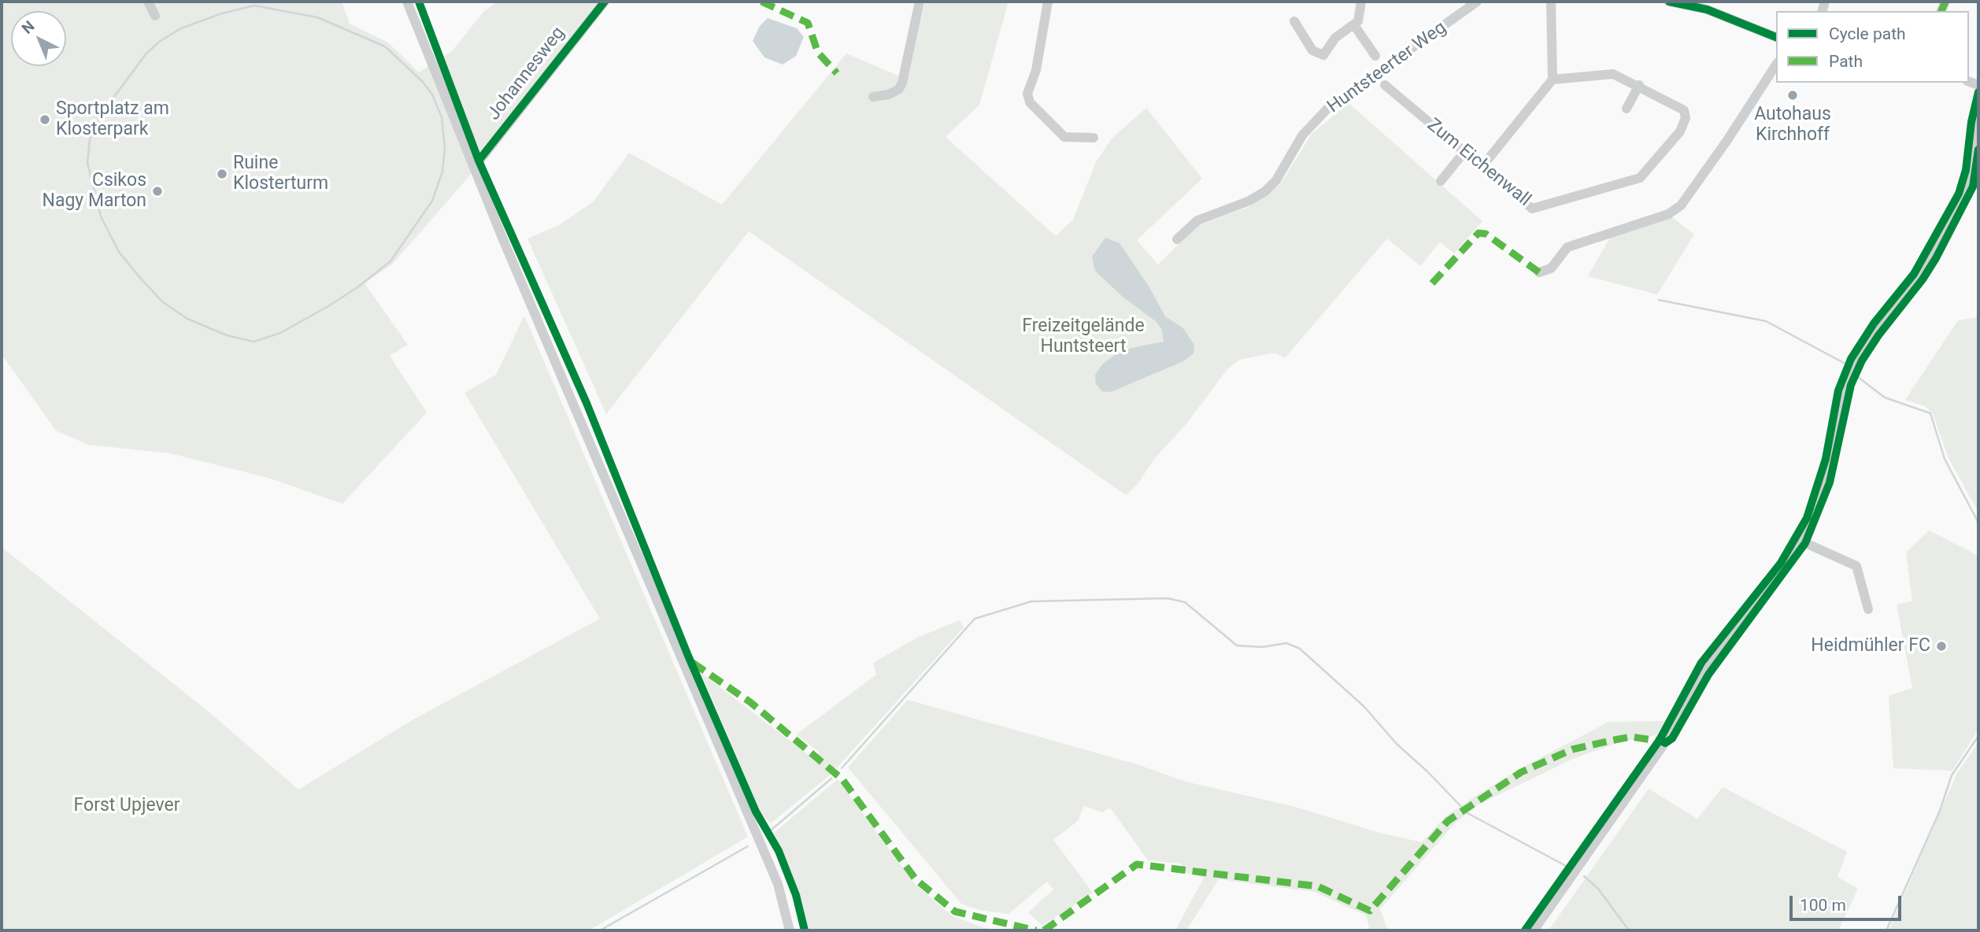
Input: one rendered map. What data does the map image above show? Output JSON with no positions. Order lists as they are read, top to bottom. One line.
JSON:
{"streets":{"street":["Huntsteerter Weg","Johannesweg","Zum Eichenwall"]},"parks":["Freizeitgelände Huntsteert","Forst Upjever"],"places":["Autohaus Kirchhoff","Sportplatz am Klosterpark","Ruine Klosterturm","Csikos Nagy Marton","Heidmühler FC"],"legend":["Cycle path","Path"],"scale_bar":"100 m","north":"top left"}
